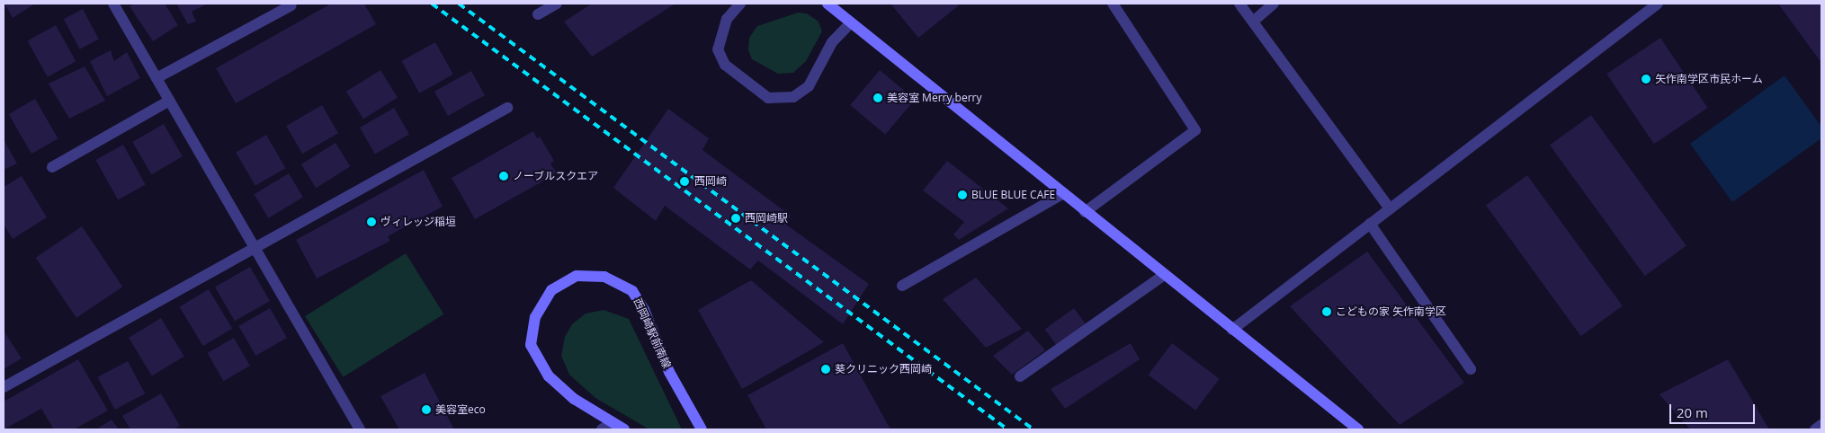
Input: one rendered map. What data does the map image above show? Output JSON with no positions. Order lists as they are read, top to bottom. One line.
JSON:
{"streets":{"street":["西岡崎駅前南線"]},"places":["矢作南学区市民ホーム","美容室 Merry berry","ノーブルスクエア","西岡崎","BLUE BLUE CAFE","西岡崎駅","ヴィレッジ稲垣","こどもの家 矢作南学区","葵クリニック西岡崎","美容室eco"],"scale_bar":"20 m"}
